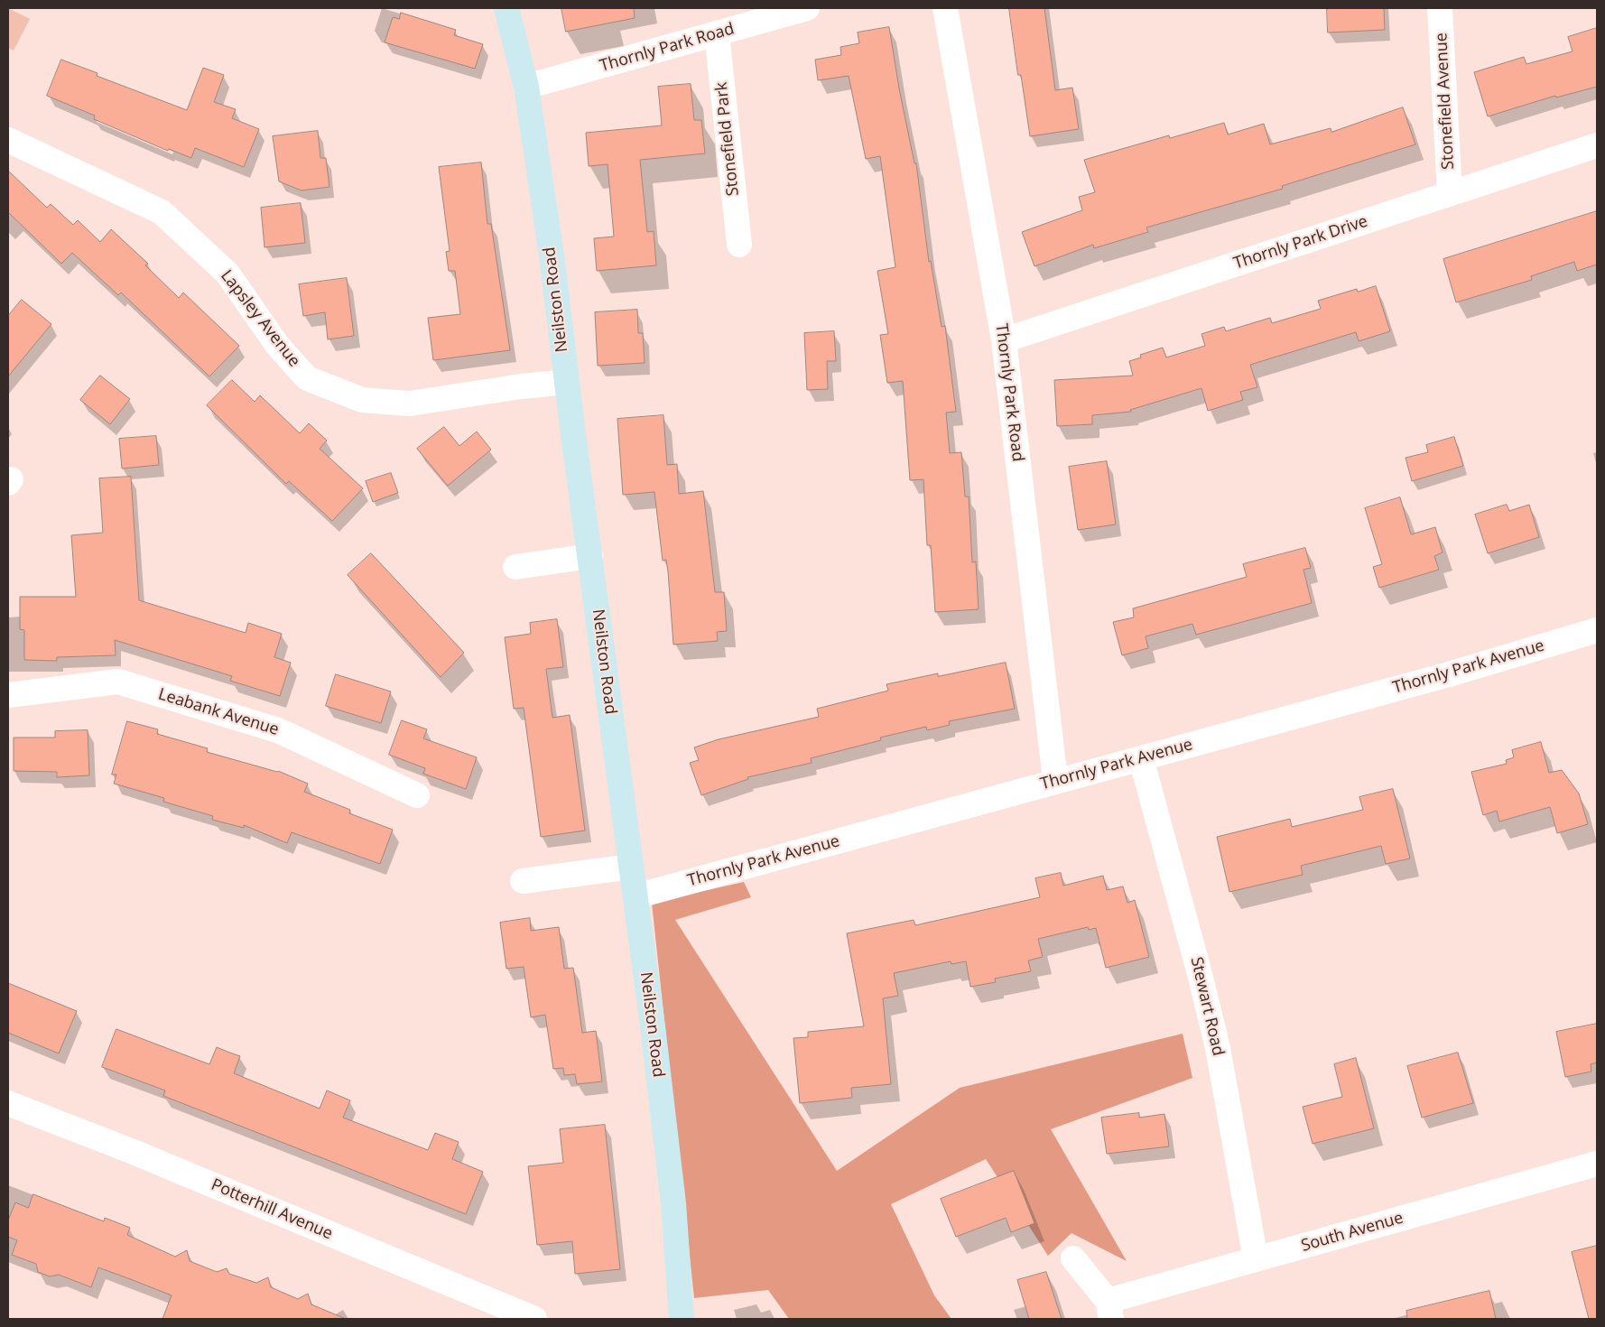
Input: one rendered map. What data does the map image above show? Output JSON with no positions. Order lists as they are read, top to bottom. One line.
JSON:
{"streets":{"main road":["Neilston Road"],"street":["Thornly Park Road","Stonefield Avenue","Stonefield Park","Thornly Park Drive","Lapsley Avenue","Thornly Park Avenue","Leabank Avenue","Stewart Road","Potterhill Avenue","South Avenue"]},"crossings":[["Thornly Park Road","Stonefield Park"],["Thornly Park Road","Thornly Park Drive"],["Thornly Park Road","Neilston Road"],["Thornly Park Road","Thornly Park Avenue"],["Stonefield Avenue","Thornly Park Drive"],["Neilston Road","Lapsley Avenue"],["Neilston Road","Thornly Park Avenue"],["Thornly Park Avenue","Stewart Road"],["Stewart Road","South Avenue"]]}
